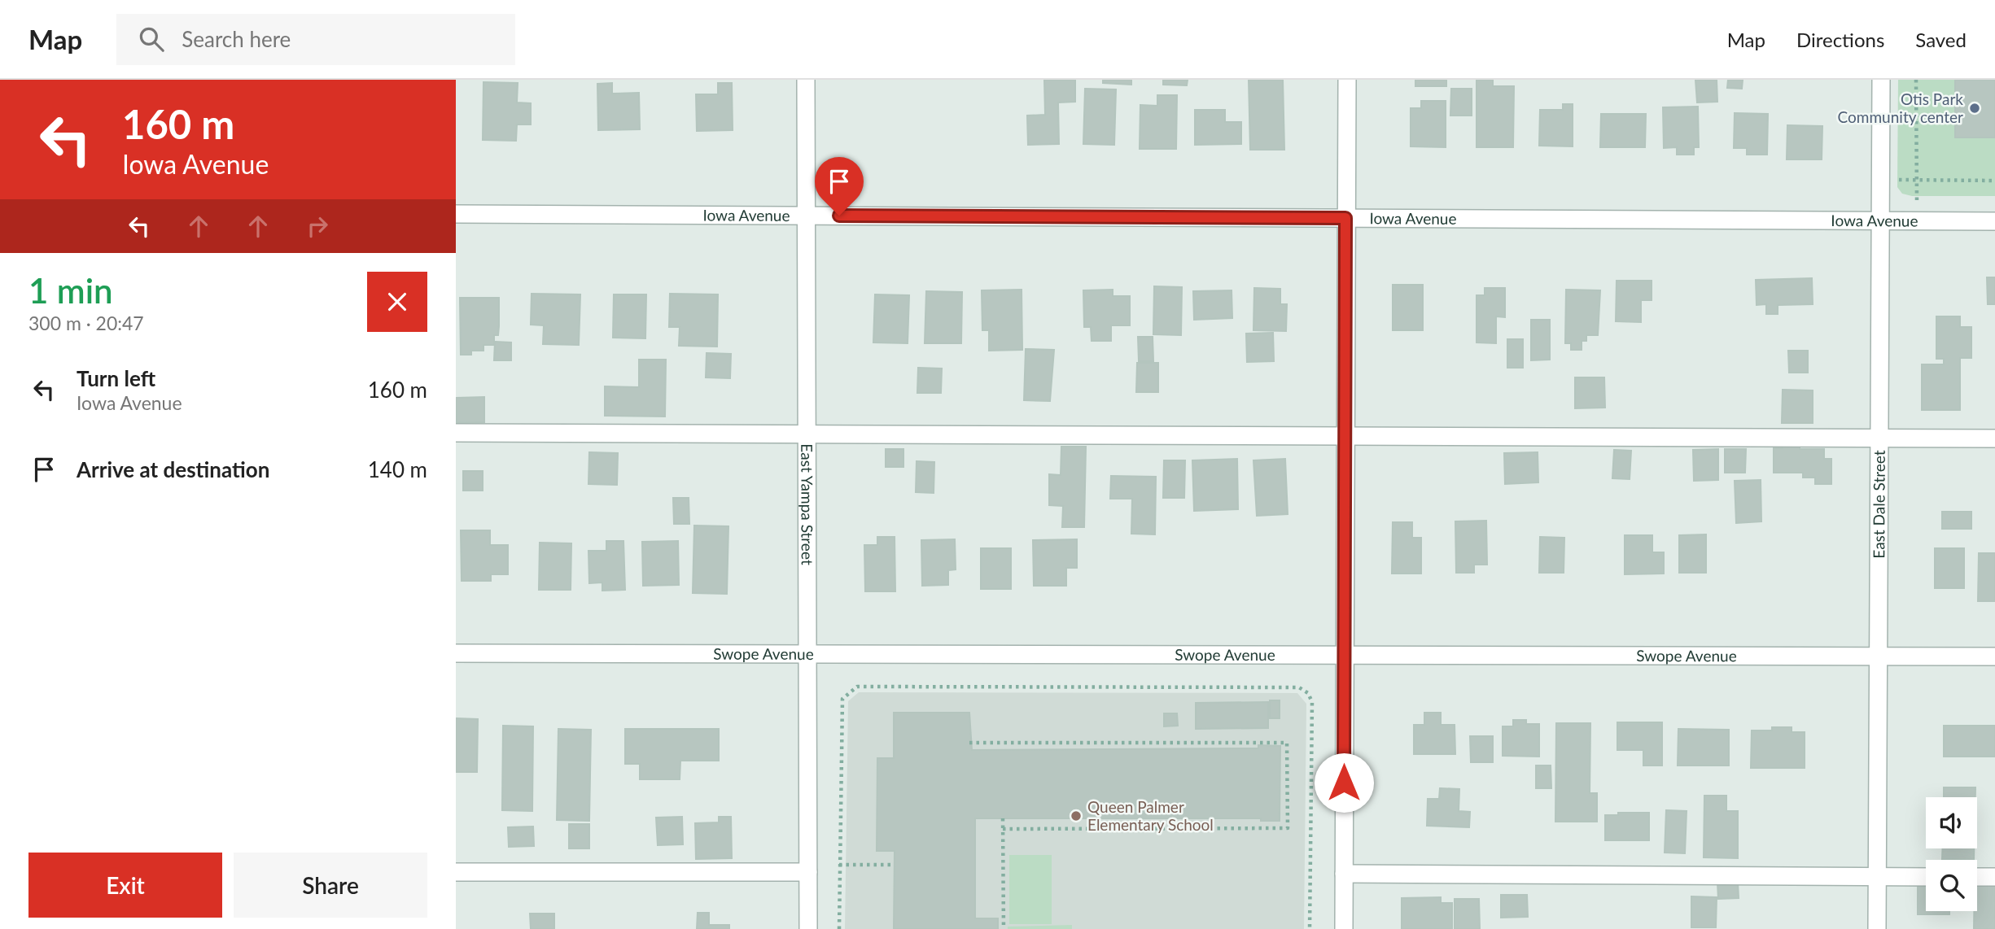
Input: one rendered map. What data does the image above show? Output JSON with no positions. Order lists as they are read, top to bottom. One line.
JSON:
{"streets":{"street":["Iowa Avenue","East Yampa Street","East Dale Street","Swope Avenue"]},"crossings":[["Iowa Avenue","East Yampa Street"],["Iowa Avenue","East Dale Street"],["East Yampa Street","Swope Avenue"],["East Dale Street","Swope Avenue"]],"places":["Otis Park Community center","Queen Palmer Elementary School"],"page":{"header":"Map","search":"Search here","nav":["Map","Directions","Saved"],"turn":["160 m","Iowa Avenue"],"heading":["1 min","300 m · 20:47"],"list":[{"name":"Turn left","note":"Iowa Avenue","value":"160 m"},{"name":"Arrive at destination","value":"140 m"}],"buttons":["Exit","Share"]}}
